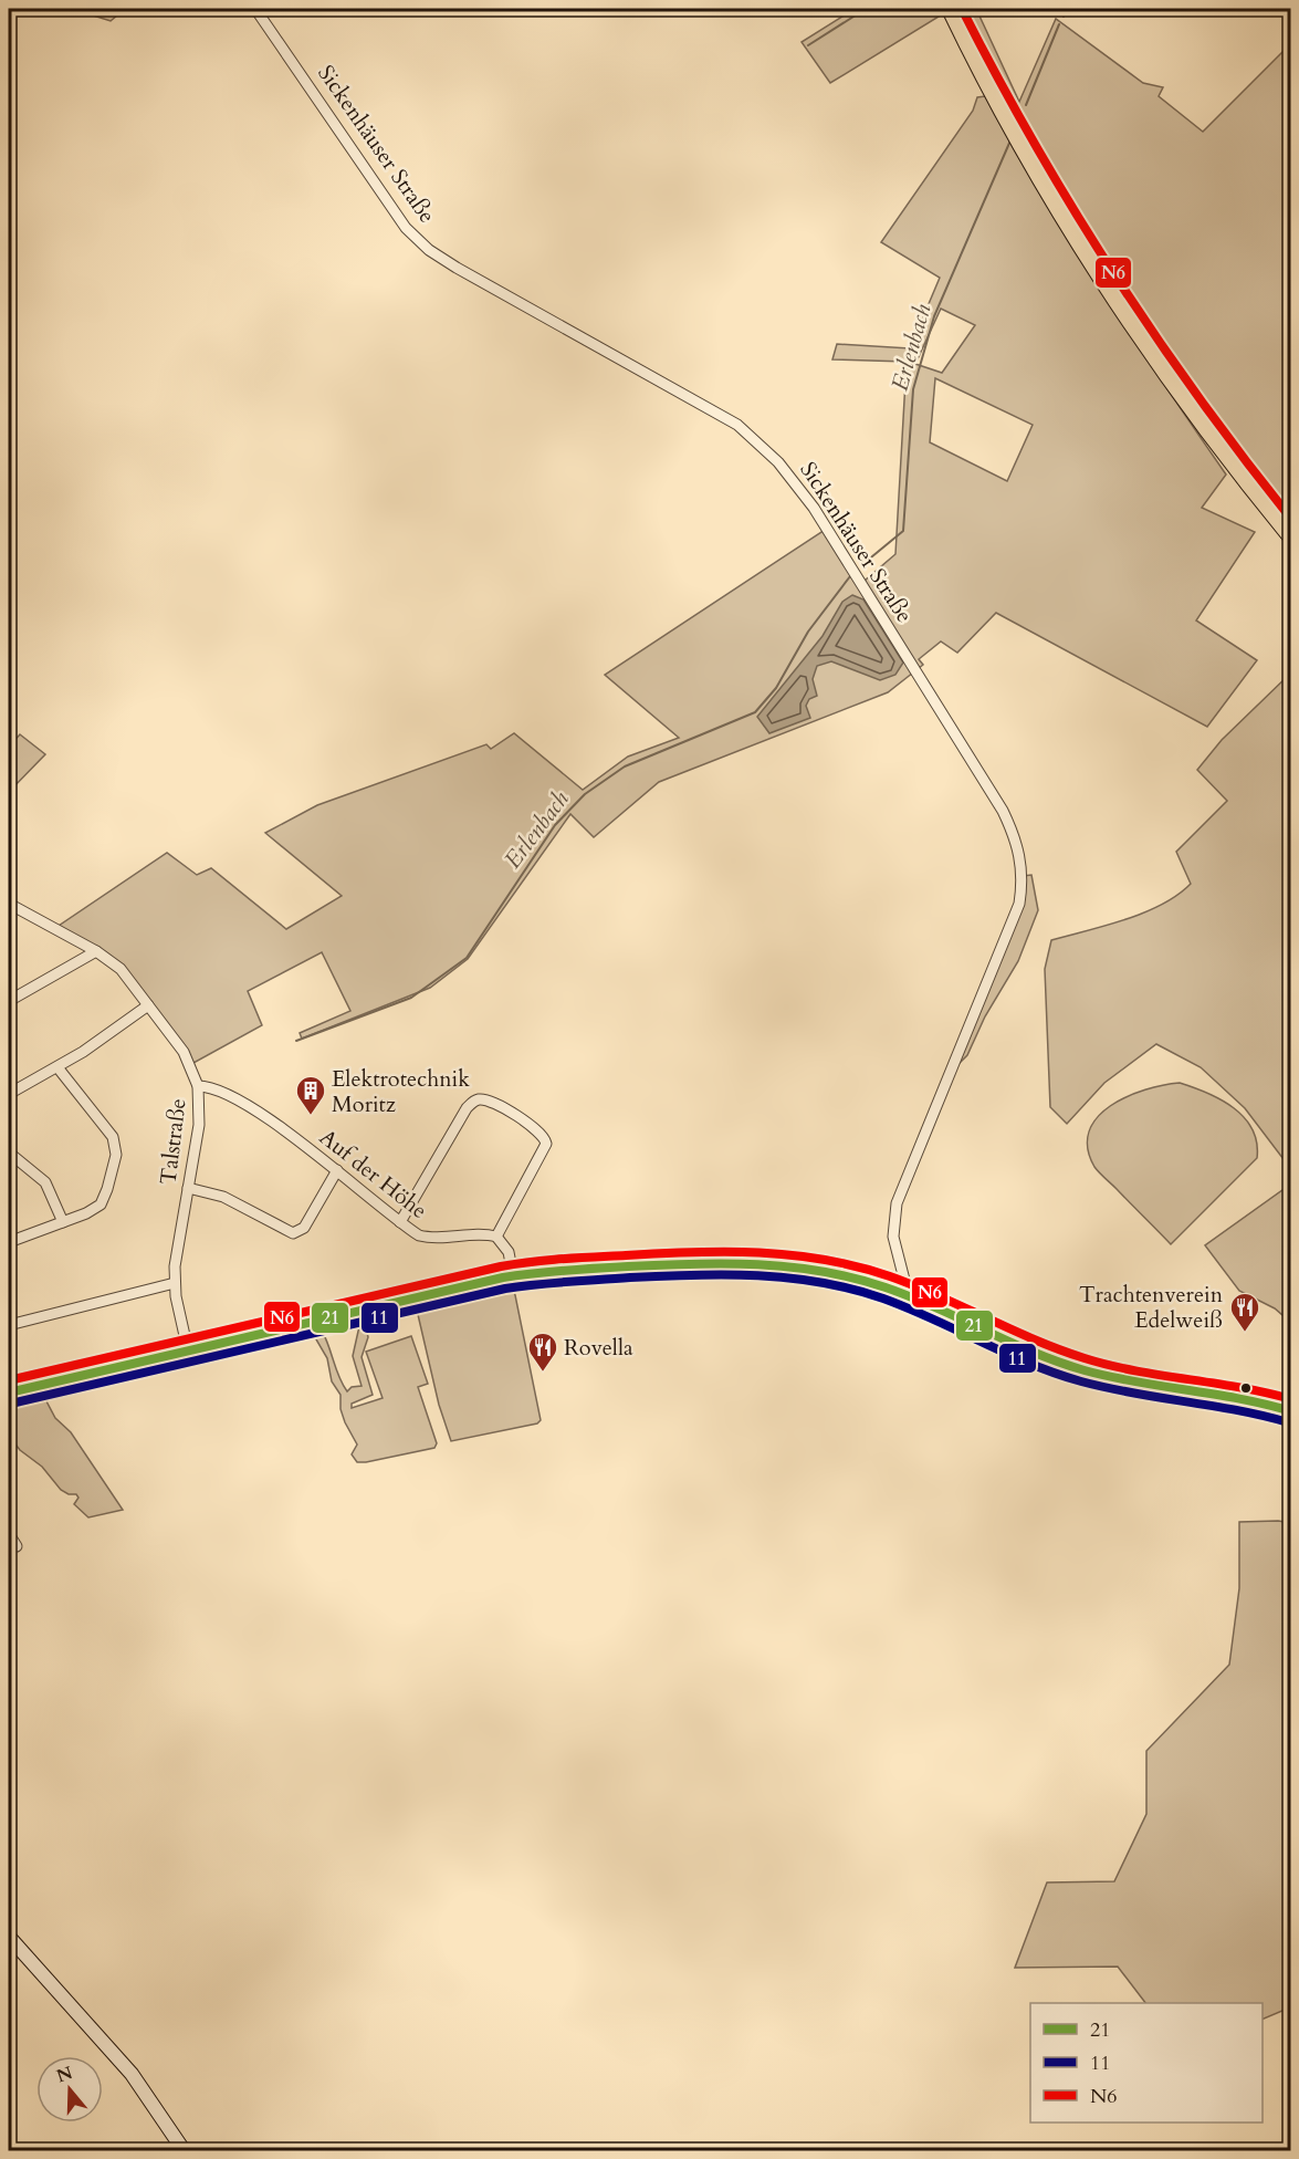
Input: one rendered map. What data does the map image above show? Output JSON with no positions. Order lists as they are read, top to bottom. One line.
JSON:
{"streets":{"street":["Sickenhäuser Straße","Talstraße","Auf der Höhe"]},"crossings":[["Talstraße","Auf der Höhe"]],"water":["Erlenbach"],"places":{"building":["Elektrotechnik Moritz"],"restaurant":["Trachtenverein Edelweiß","Rovella"]},"lines":["transit line N6","transit line 21","transit line 11"],"legend":["21","11","N6"],"north":"top"}
